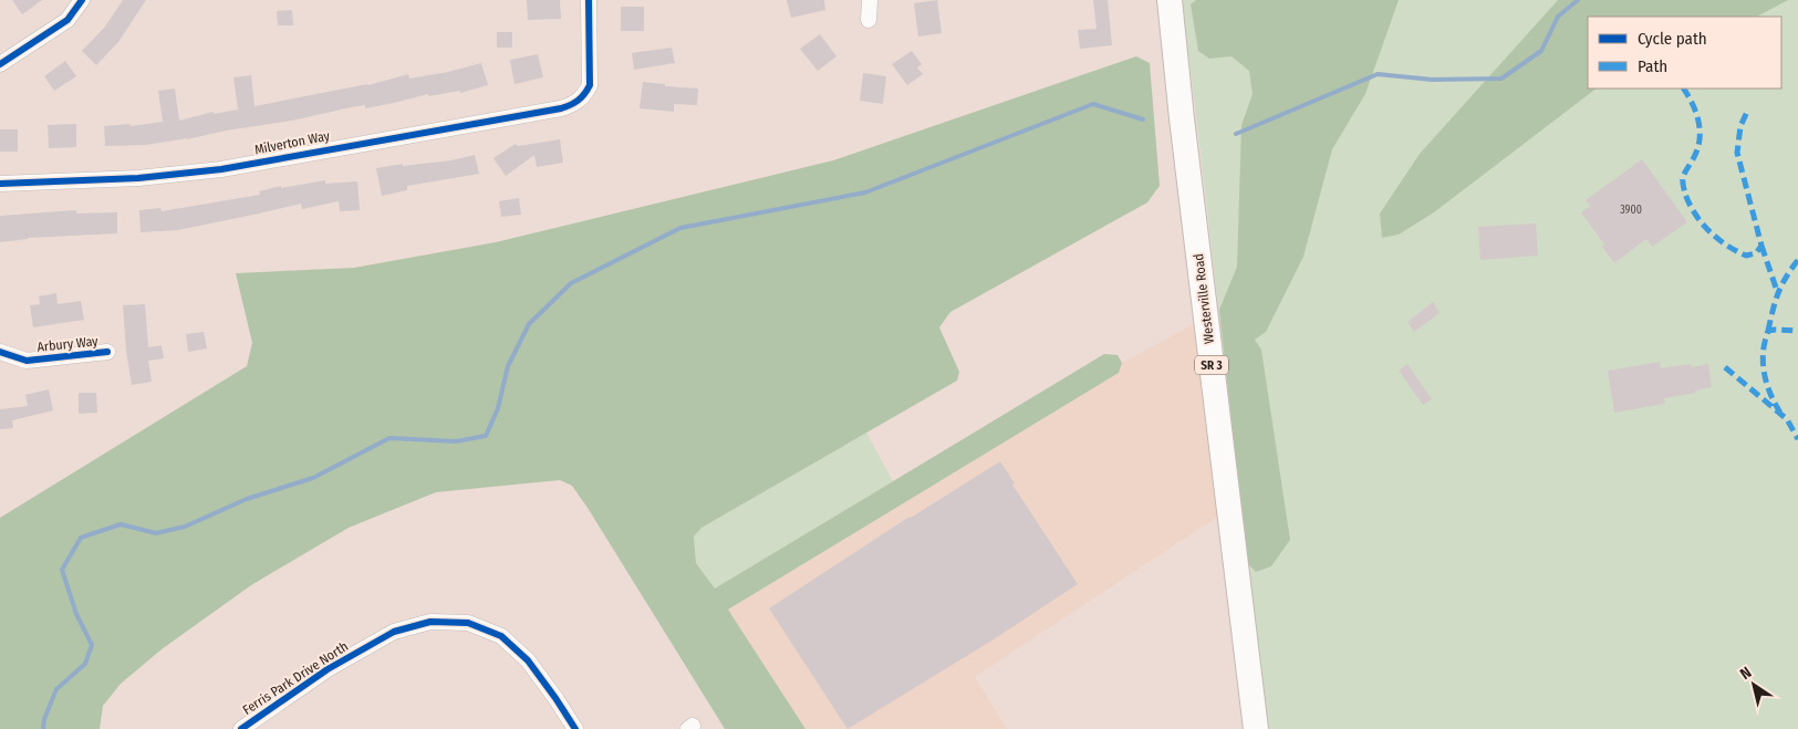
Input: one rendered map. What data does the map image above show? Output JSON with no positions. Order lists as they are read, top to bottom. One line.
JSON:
{"streets":{"main road":["Westerville Road","SR 3"],"street":["Milverton Way","Arbury Way","Ferris Park Drive North"]},"house_numbers":["3900"],"legend":["Cycle path","Path"],"north":"top left"}
